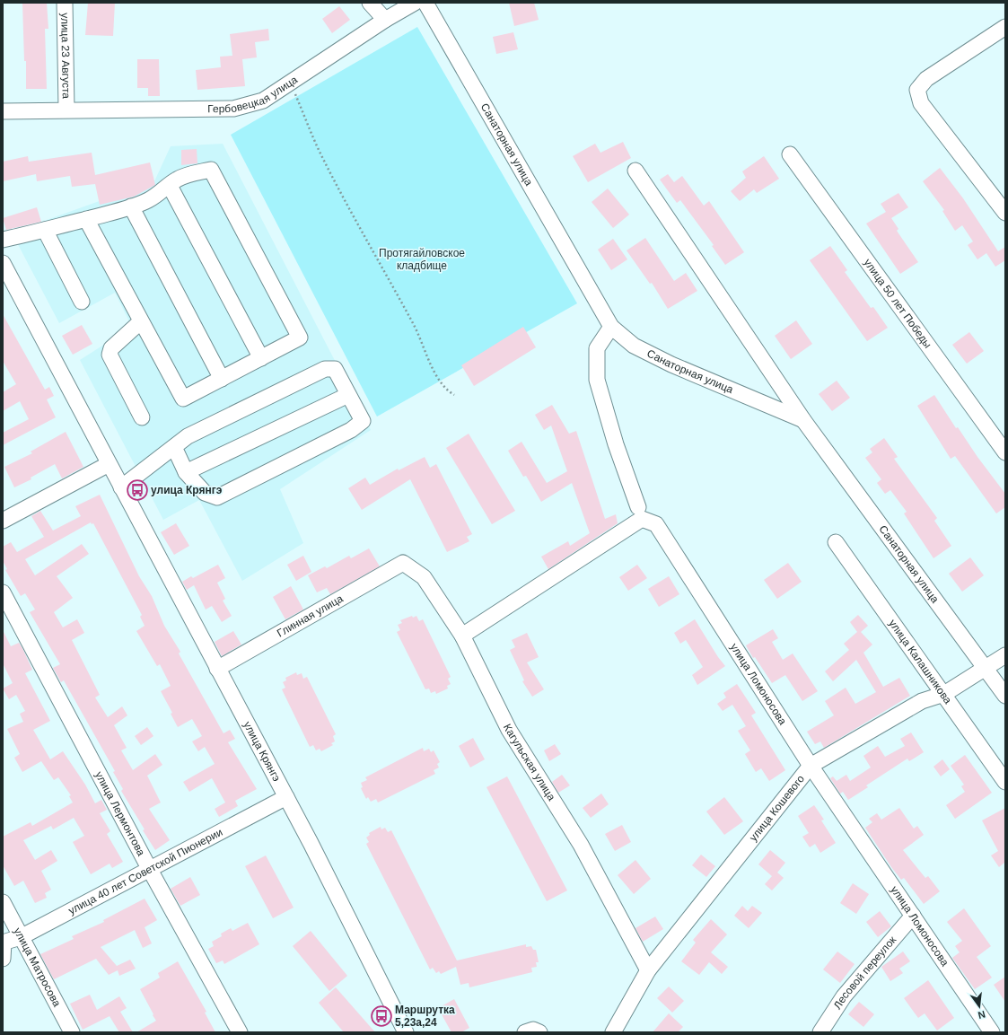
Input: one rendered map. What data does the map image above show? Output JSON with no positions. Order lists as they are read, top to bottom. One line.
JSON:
{"streets":{"street":["улица 23 Августа","Гербовецкая улица","Санаторная улица","улица 50 лет Победы","Глинная улица","улица Калашникова","улица Ломоносова","улица Крянгэ","Кагульская улица","улица Кошевого","улица Лермонтова","улица 40 лет Советской Пионерии","улица Матросова","Лесовой переулок"]},"crossings":[["улица 23 Августа","Гербовецкая улица"],["Санаторная улица","улица Кошевого"],["Глинная улица","улица Крянгэ"],["Глинная улица","Кагульская улица"],["улица Калашникова","улица Кошевого"],["улица Ломоносова","Кагульская улица"],["улица Ломоносова","улица Кошевого"],["улица Ломоносова","Лесовой переулок"],["улица Крянгэ","улица 40 лет Советской Пионерии"],["Кагульская улица","улица Кошевого"],["улица Лермонтова","улица 40 лет Советской Пионерии"],["улица 40 лет Советской Пионерии","улица Матросова"]],"parks":["Протягайловское кладбище"],"places":{"bus stop":["улица Крянгэ","Маршрутка 5,23а,24"]},"north":"bottom"}
